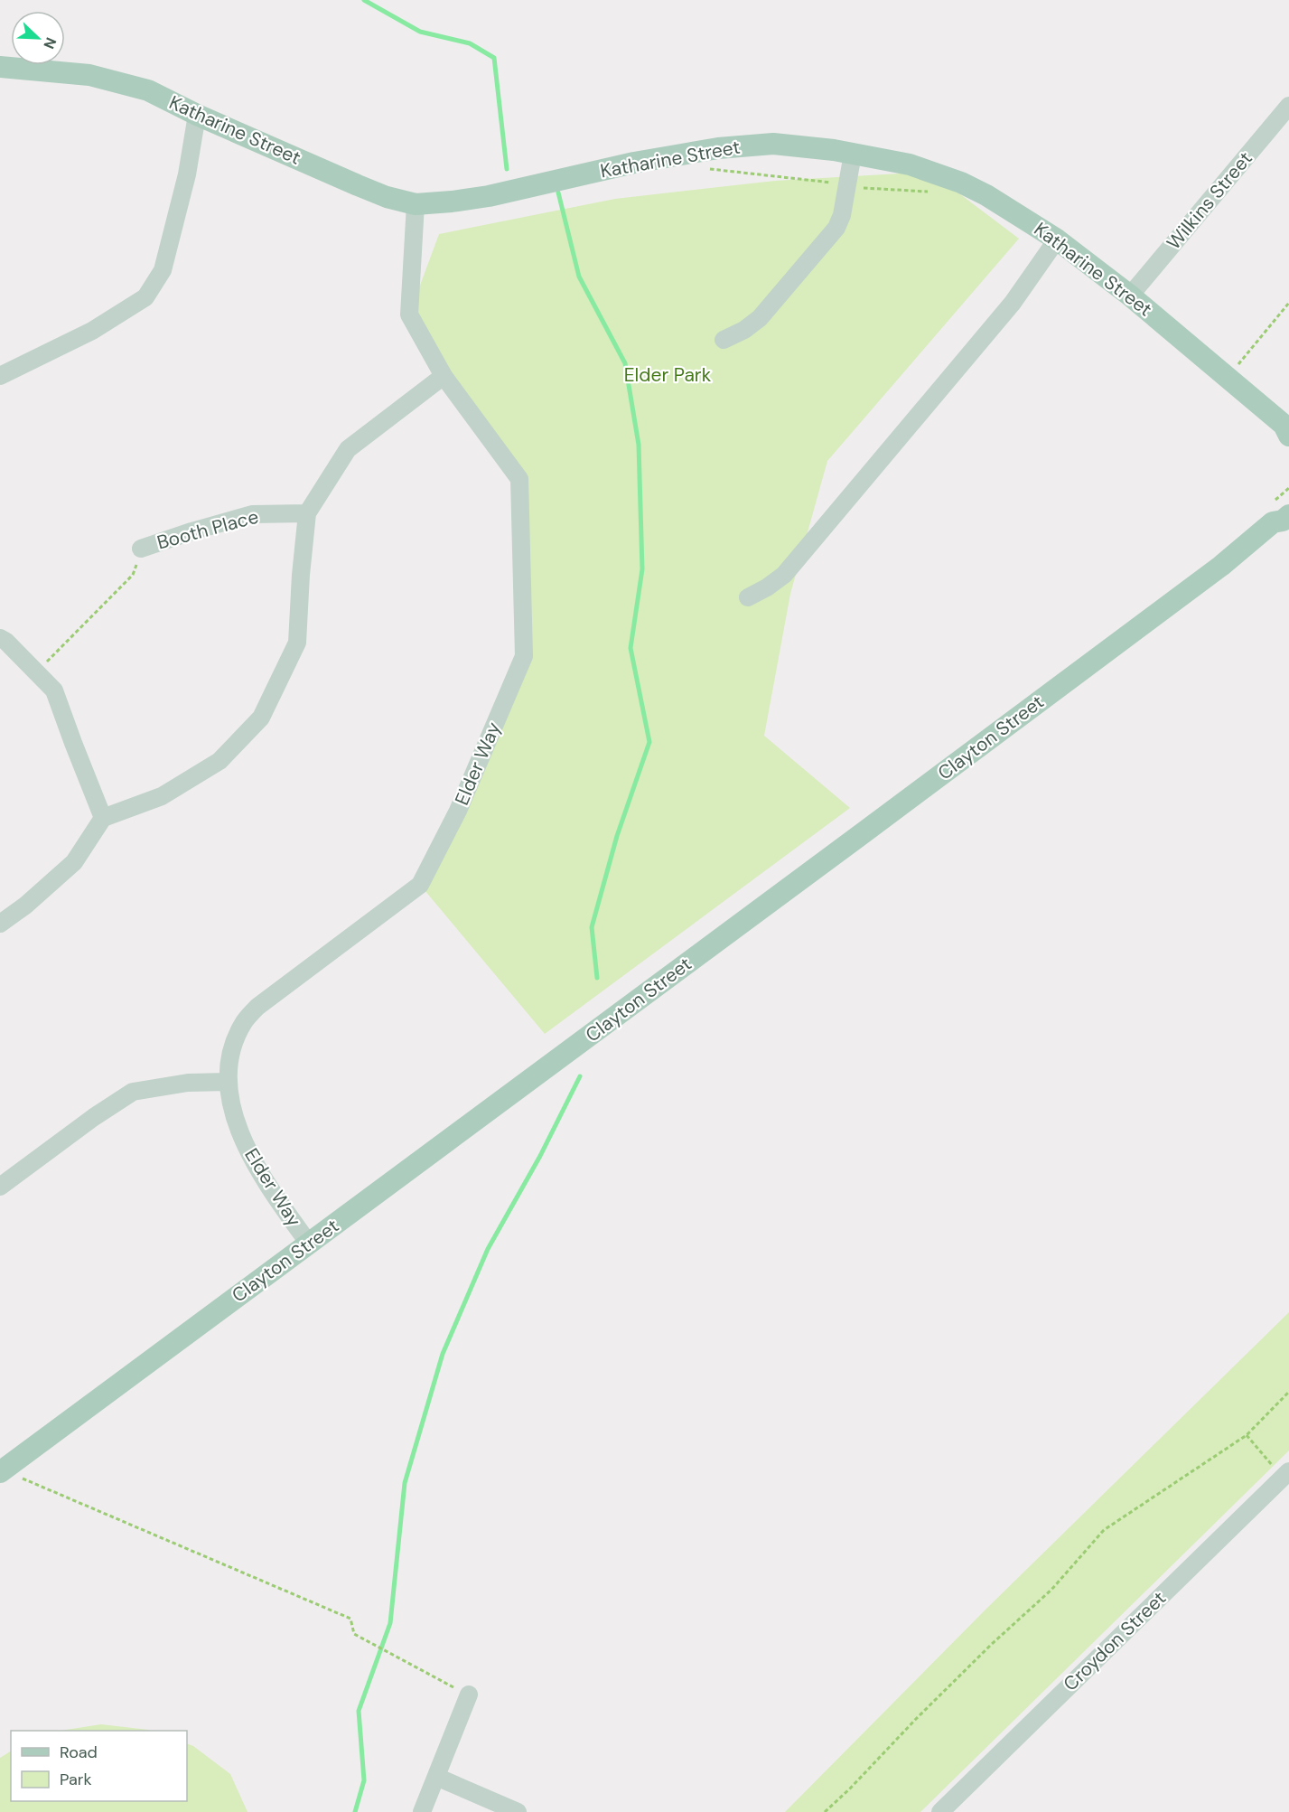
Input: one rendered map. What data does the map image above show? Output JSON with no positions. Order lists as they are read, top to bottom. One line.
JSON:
{"streets":{"main road":["Katharine Street","Clayton Street"],"street":["Wilkins Street","Booth Place","Elder Way","Croydon Street"]},"crossings":[["Katharine Street","Wilkins Street"],["Katharine Street","Elder Way"],["Clayton Street","Elder Way"]],"parks":["Elder Park"],"legend":["Road","Park"],"north":"bottom right"}
